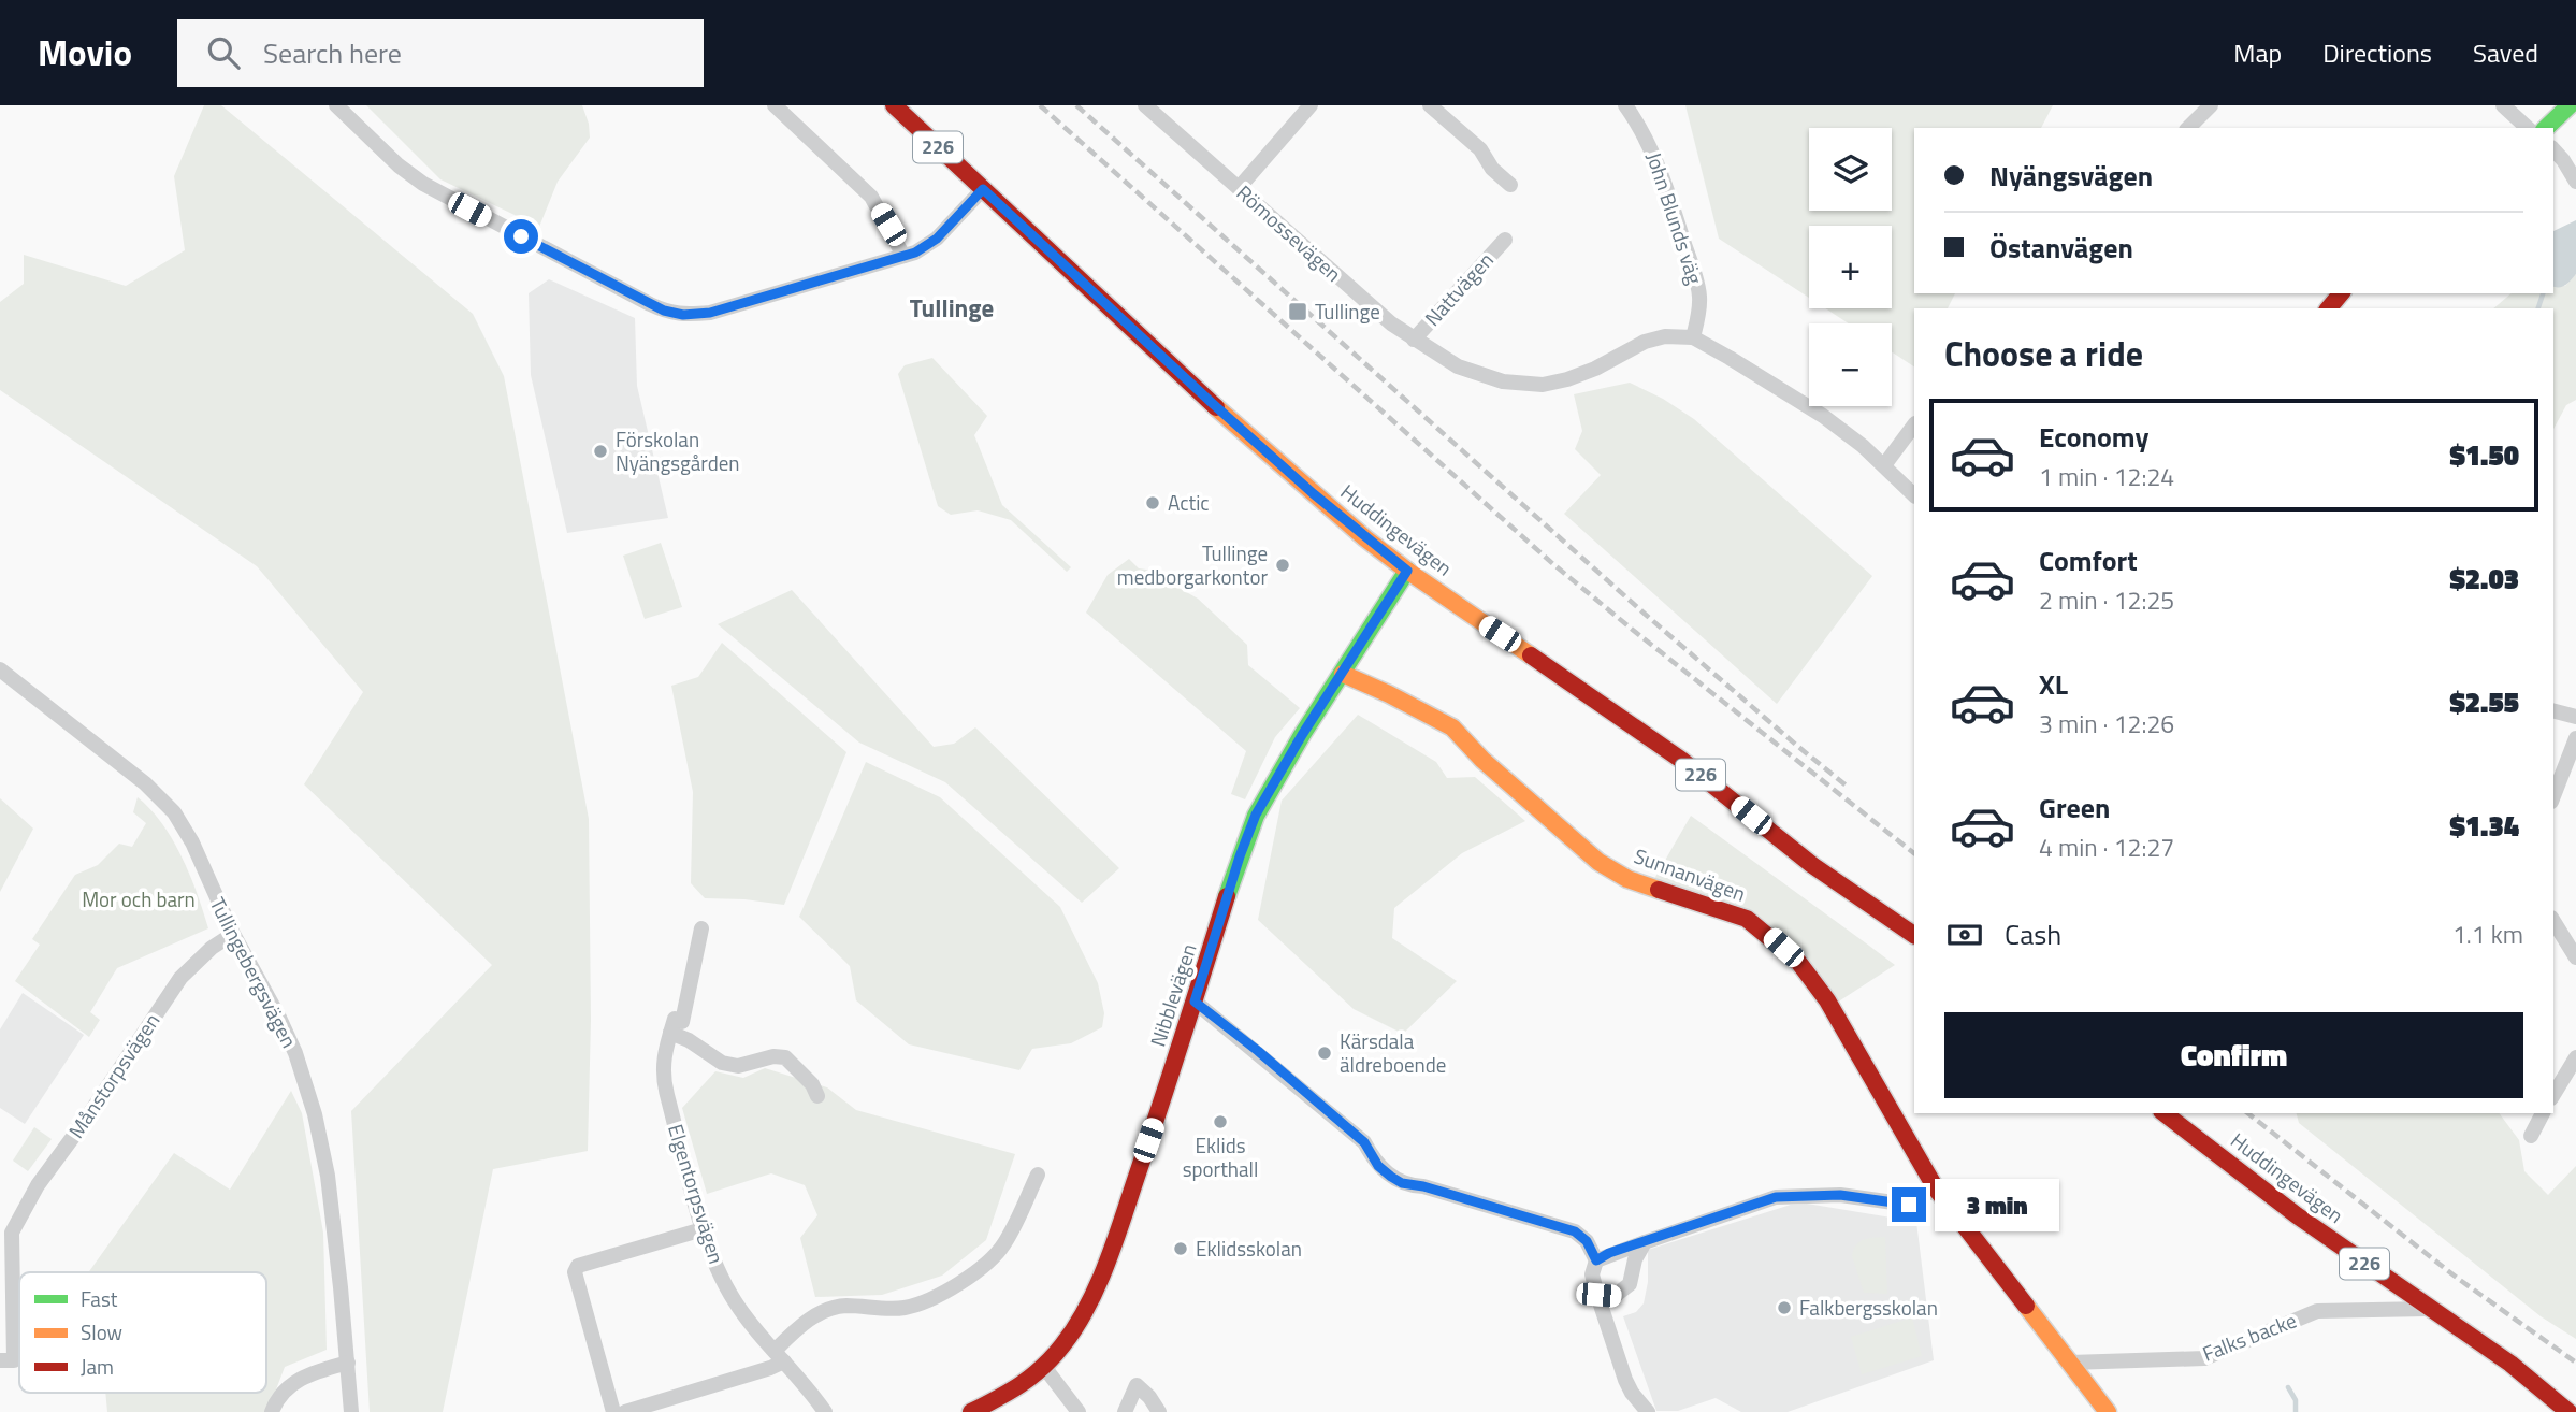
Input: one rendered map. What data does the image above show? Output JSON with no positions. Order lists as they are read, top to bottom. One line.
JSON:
{"streets":{"street":["226","John Blunds väg","Römossevägen","Nattvägen","Huddingevägen","Sunnanvägen","Tullingebergsvägen","Nibblevägen","Månstorpsvägen","Elgentorpsvägen","Falks backe"]},"crossings":[["John Blunds väg","Römossevägen"],["Römossevägen","Nattvägen"],["Huddingevägen","Nibblevägen"],["Huddingevägen","Falks backe"],["Sunnanvägen","Nibblevägen"],["Sunnanvägen","Falks backe"],["Tullingebergsvägen","Månstorpsvägen"]],"districts":["Tullinge"],"parks":["Mor och barn"],"places":{"transit":["Tullinge"],"other":["Förskolan Nyängsgården","Actic","Tullinge medborgarkontor","Kärsdala äldreboende","Eklids sporthall","Eklidsskolan","Falkbergsskolan"]},"legend":["Fast","Slow","Jam"],"page":{"header":"Movio","search":"Search here","nav":["Map","Directions","Saved"],"map_buttons":["+","−"],"banner":["Nyängsvägen","Östanvägen"],"heading":"Choose a ride","list":[{"name":"Economy","note":"1 min · 12:24","value":"$1.50"},{"name":"Comfort","note":"2 min · 12:25","value":"$2.03"},{"name":"XL","note":"3 min · 12:26","value":"$2.55"},{"name":"Green","note":"4 min · 12:27","value":"$1.34"}],"pay":["Cash","1.1 km"],"buttons":"Confirm","bubble":"3 min"}}
